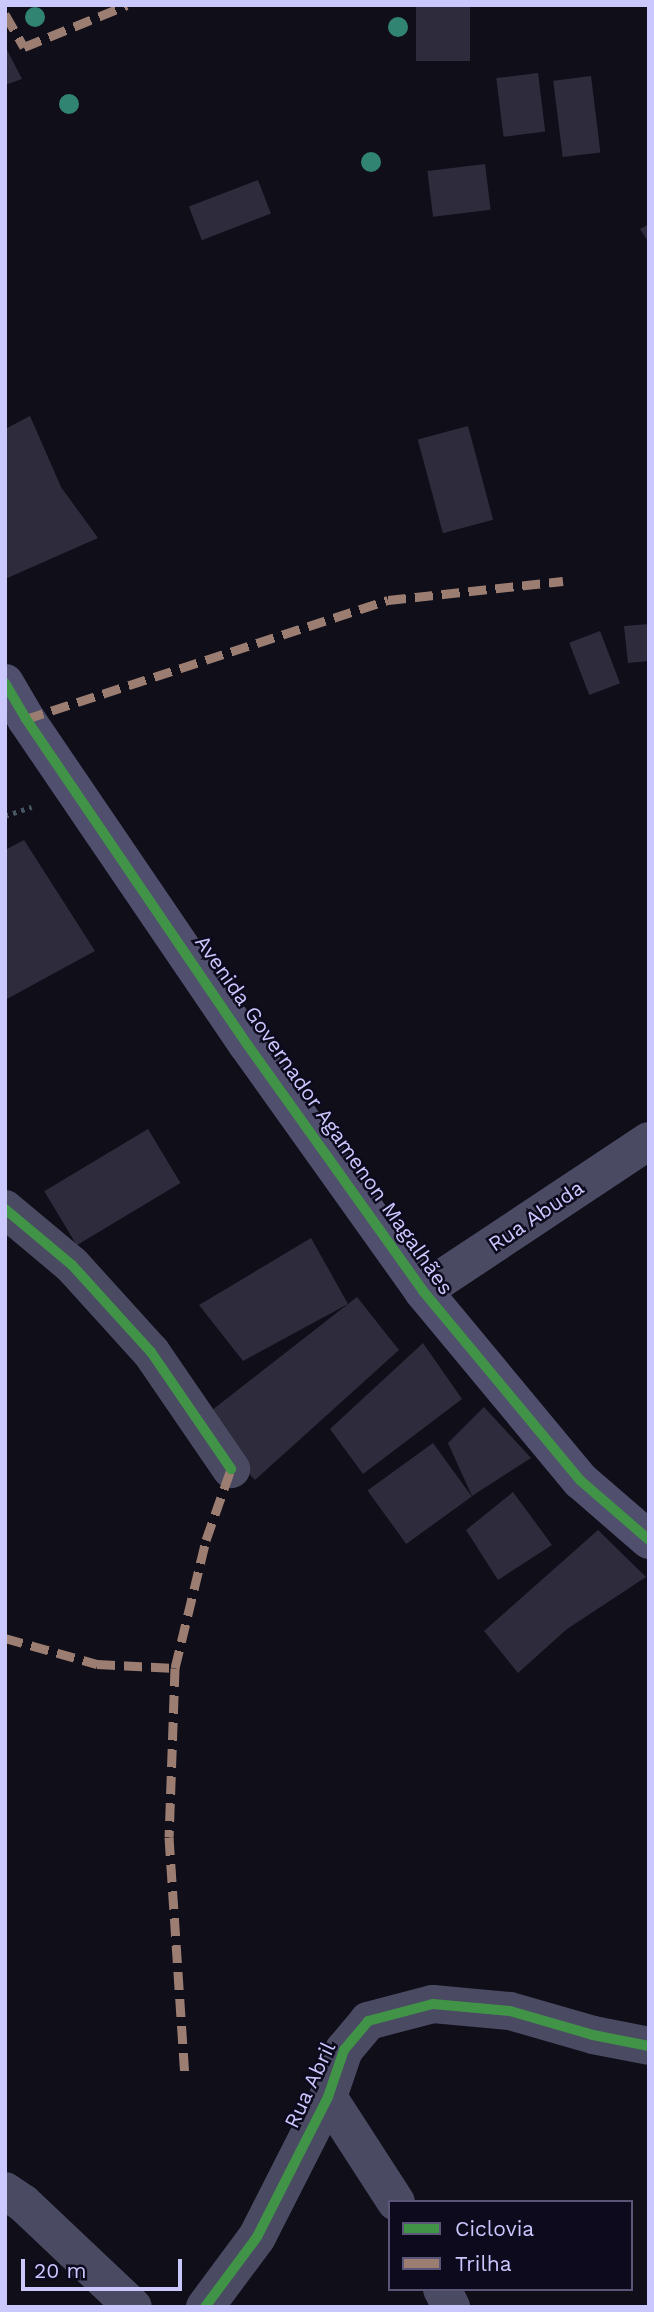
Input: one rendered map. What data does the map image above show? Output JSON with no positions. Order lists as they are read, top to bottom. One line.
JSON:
{"streets":{"main road":["Avenida Governador Agamenon Magalhães"],"street":["Rua Abuda","Rua Abril"]},"crossings":[["Avenida Governador Agamenon Magalhães","Rua Abuda"]],"legend":["Ciclovia","Trilha"],"scale_bar":"20 m"}
